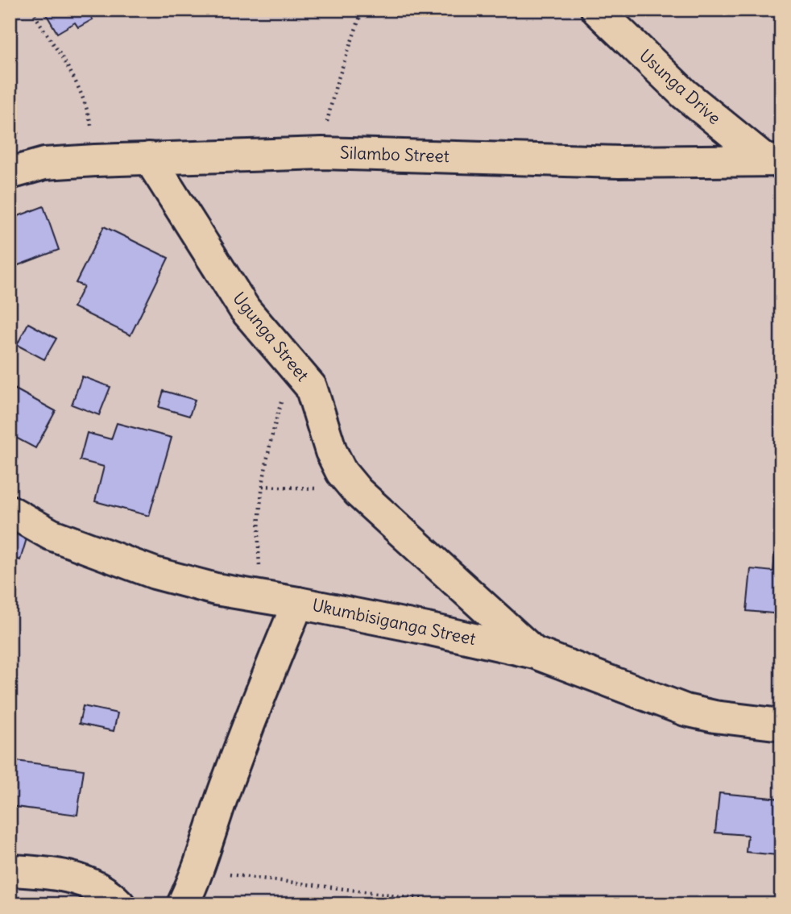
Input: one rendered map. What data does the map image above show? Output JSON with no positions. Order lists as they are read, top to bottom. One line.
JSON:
{"streets":{"street":["Usunga Drive","Silambo Street","Ugunga Street","Ukumbisiganga Street"]},"crossings":[["Usunga Drive","Silambo Street"],["Silambo Street","Ugunga Street"],["Ugunga Street","Ukumbisiganga Street"]]}
